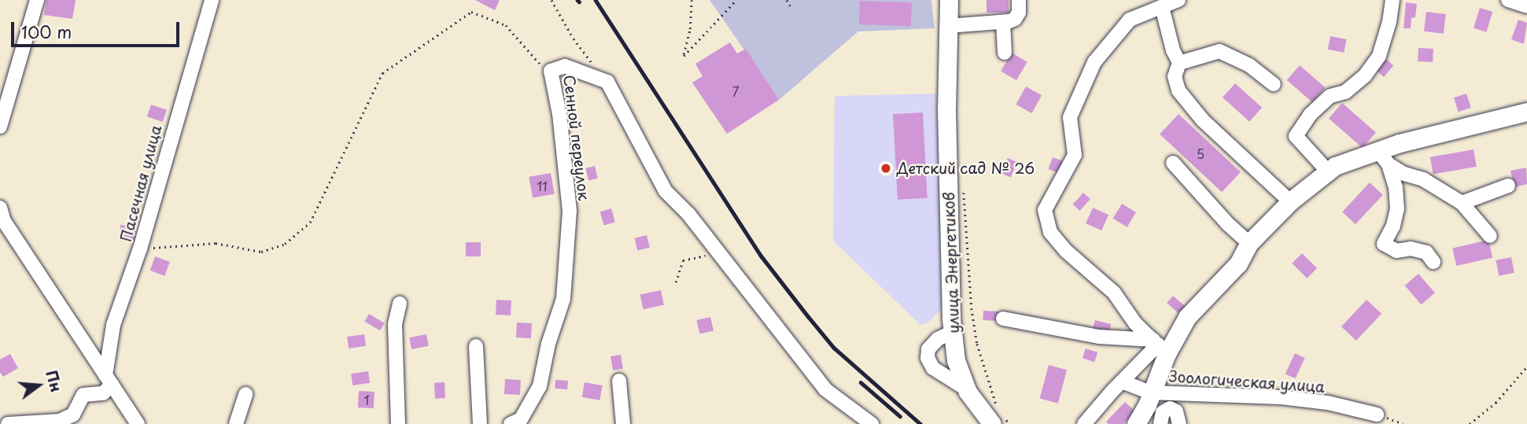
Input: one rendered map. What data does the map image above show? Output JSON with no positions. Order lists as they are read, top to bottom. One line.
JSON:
{"streets":{"main road":["улица Энергетиков"],"street":["Сенной переулок","Пасечная улица","Зоологическая улица"]},"places":["Детский сад № 26"],"house_numbers":["7","5","11","1"],"scale_bar":"100 m","north":"right"}
